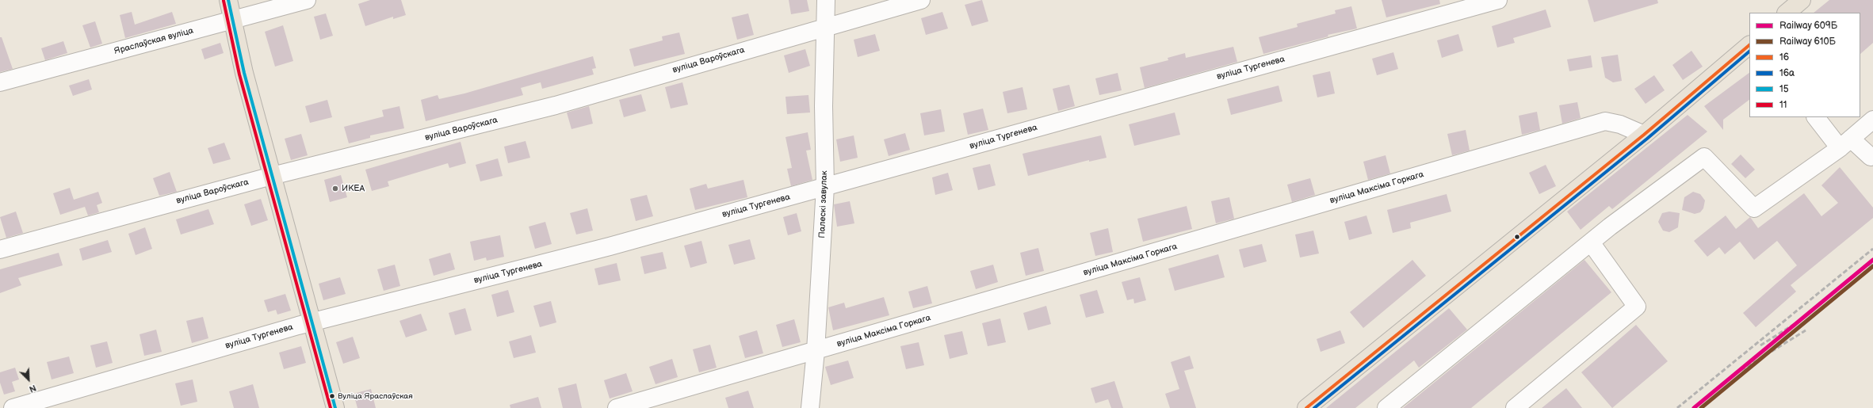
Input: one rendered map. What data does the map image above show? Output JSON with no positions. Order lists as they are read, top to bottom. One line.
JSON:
{"streets":{"street":["Яраслаўская вуліца","вуліца Вароўскага","вуліца Тургенева","вуліца Максіма Горкага","Палескі завулак"]},"crossings":[["вуліца Вароўскага","Палескі завулак"],["вуліца Тургенева","Палескі завулак"],["вуліца Максіма Горкага","Палескі завулак"]],"places":["ИКЕА","Вуліца Яраслаўская"],"lines":["transit line 15","transit line 11","transit line 16","transit line 16а","rail line 609Б","rail line 610Б"],"legend":["Railway 609Б","Railway 610Б","16","16а","15","11"],"north":"bottom right"}
